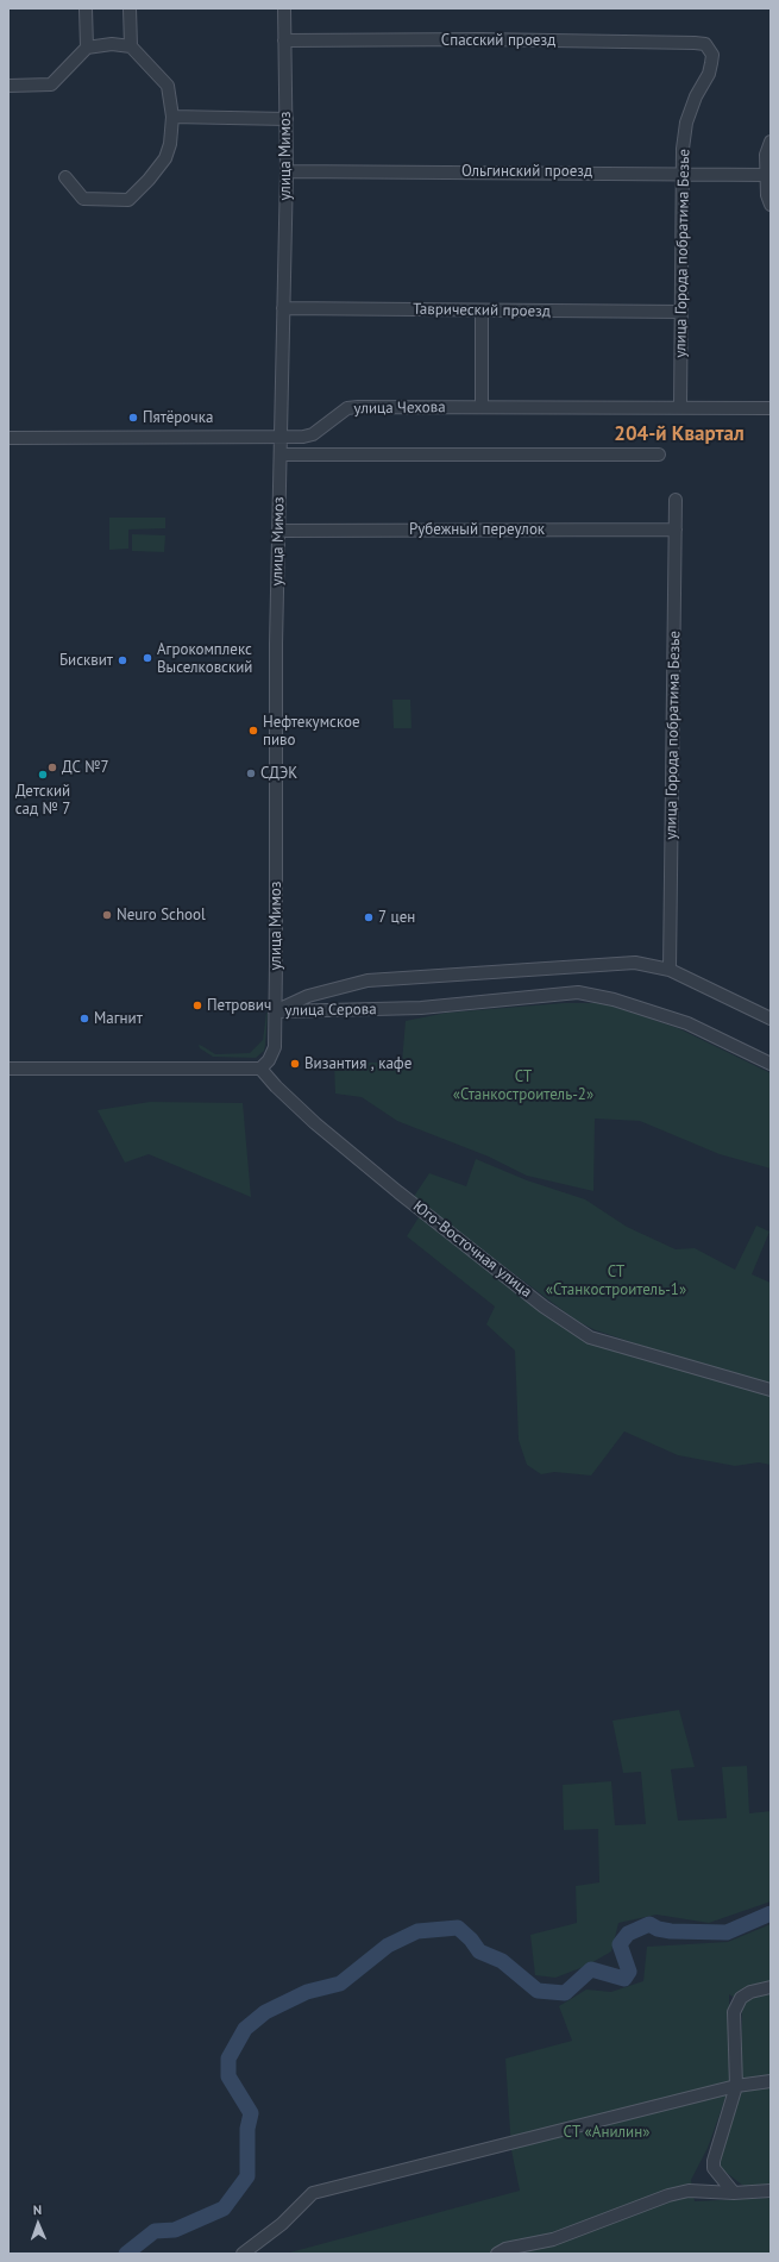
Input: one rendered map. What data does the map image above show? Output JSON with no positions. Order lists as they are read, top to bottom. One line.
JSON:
{"streets":{"street":["Спасский проезд","улица Мимоз","Ольгинский проезд","улица Города побратима Безье","Таврический проезд","улица Чехова","Рубежный переулок","улица Серова","Юго-Восточная улица"]},"crossings":[["Спасский проезд","улица Мимоз"],["Спасский проезд","улица Города побратима Безье"],["улица Мимоз","Ольгинский проезд"],["улица Мимоз","Таврический проезд"],["улица Мимоз","улица Чехова"],["улица Мимоз","Рубежный переулок"],["улица Мимоз","улица Серова"],["улица Мимоз","Юго-Восточная улица"],["Ольгинский проезд","улица Города побратима Безье"],["улица Города побратима Безье","Таврический проезд"],["улица Города побратима Безье","улица Чехова"],["улица Города побратима Безье","Рубежный переулок"],["улица Города побратима Безье","улица Серова"]],"districts":["204-й Квартал"],"parks":["СТ «Станкостроитель-2»","СТ «Станкостроитель-1»","СТ «Анилин»"],"places":["Пятёрочка","Агрокомплекс Выселковский","Бисквит","Нефтекумское пиво","ДС №7","СДЭК","Детский сад № 7","Neuro School","7 цен","Петрович","Магнит","Византия , кафе"],"north":"top"}
